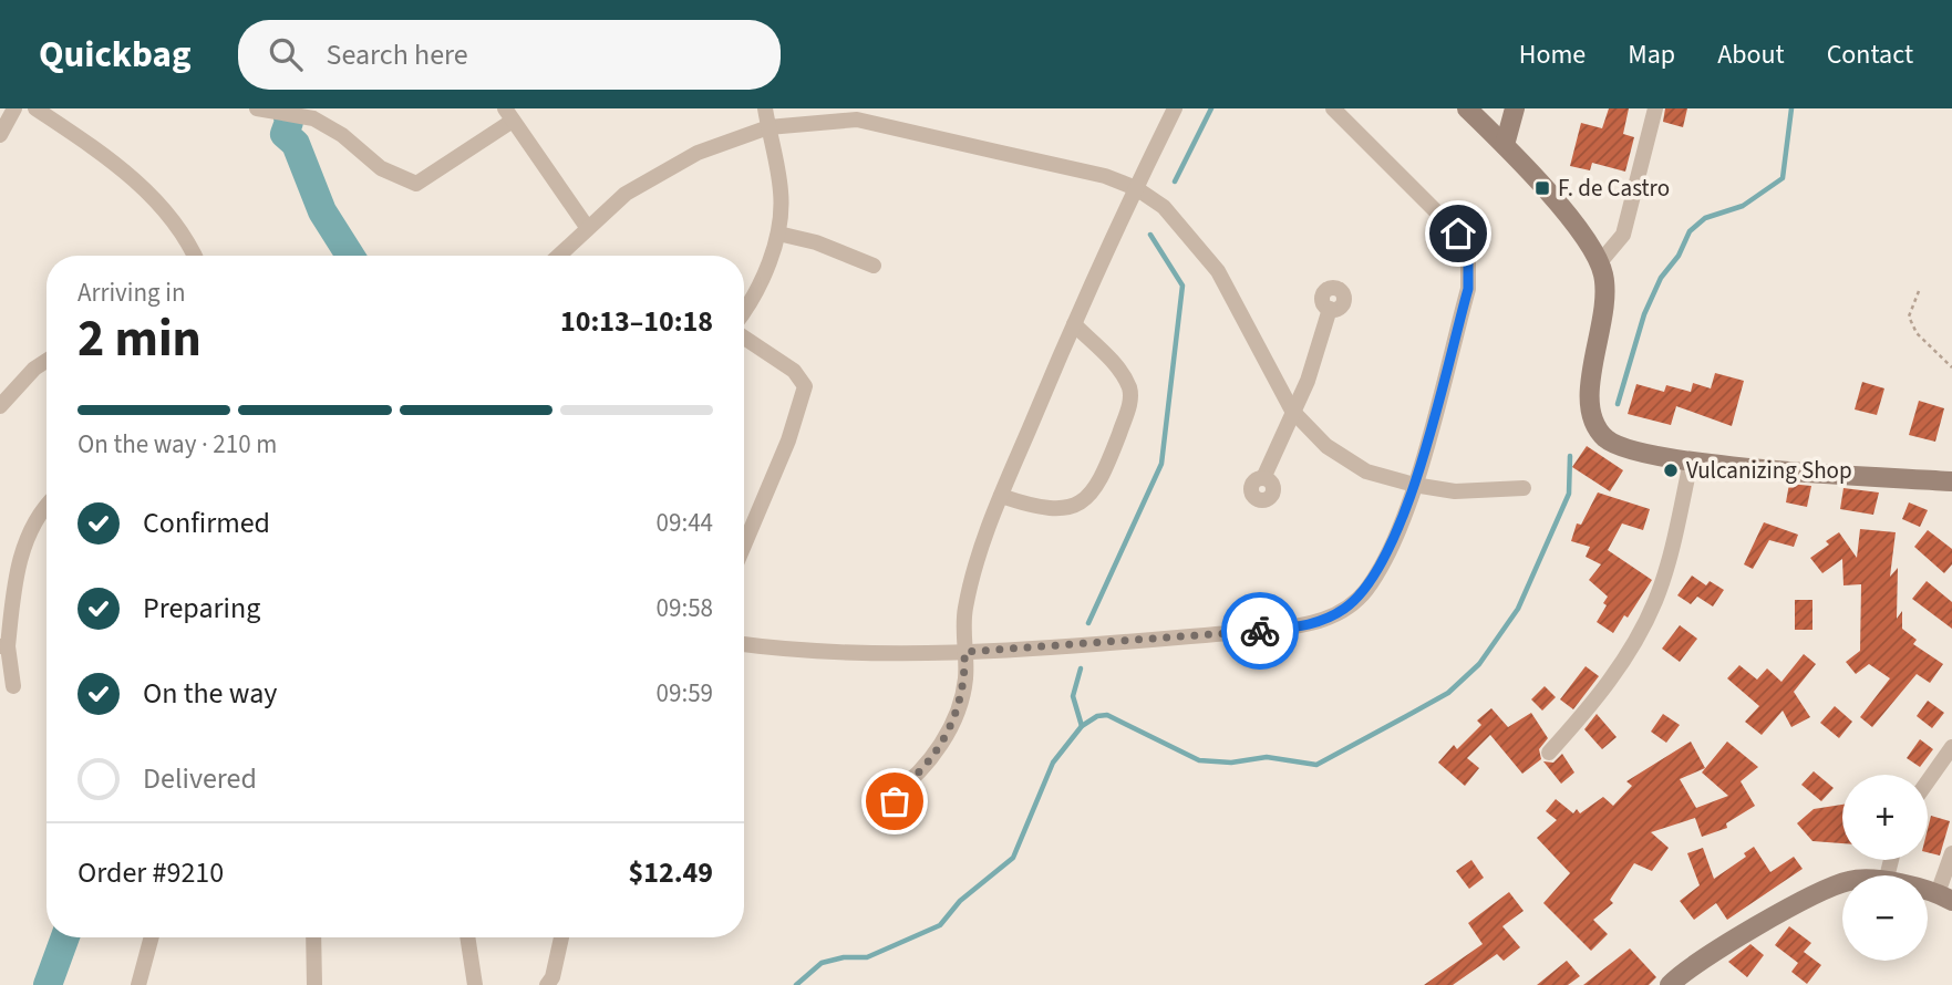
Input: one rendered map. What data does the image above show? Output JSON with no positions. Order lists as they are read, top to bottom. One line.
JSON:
{"places":{"transit":["F. de Castro"],"other":["Vulcanizing Shop"]},"page":{"header":"Quickbag","search":"Search here","nav":["Home","Map","About","Contact"],"heading":["2 min","Arriving in","10:13–10:18"],"panel":["Order #9210","$12.49"],"bar":"On the way · 210 m","list":[["Confirmed","09:44"],["Preparing","09:58"],["On the way","09:59"],"Delivered"],"map_buttons":["+","−"]}}
